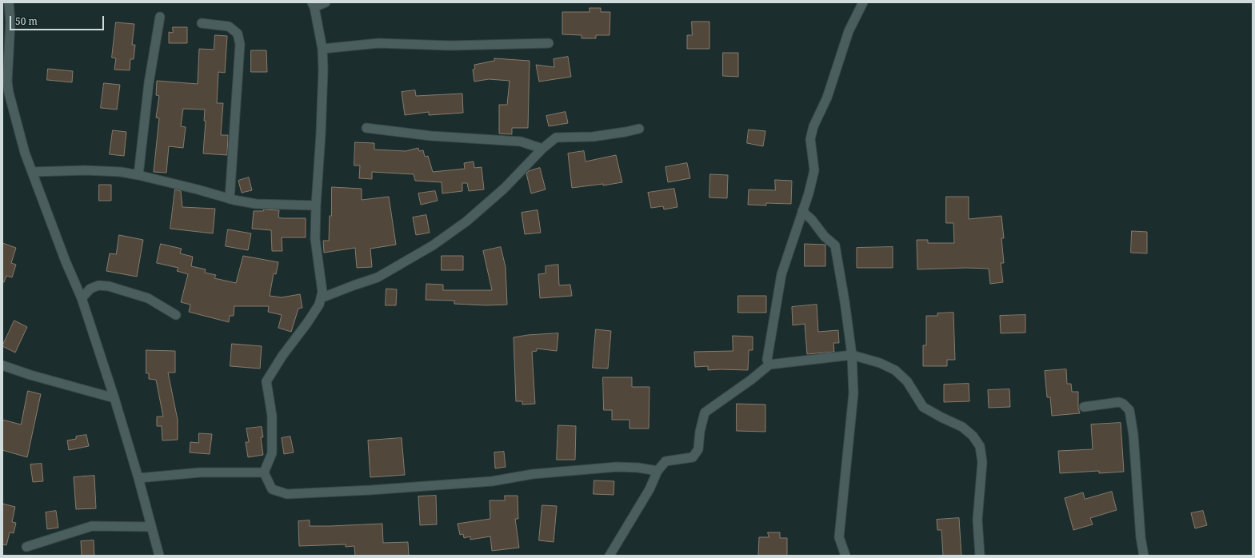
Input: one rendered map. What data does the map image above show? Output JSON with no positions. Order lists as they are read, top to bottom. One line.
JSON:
{"scale_bar":"50 m"}
